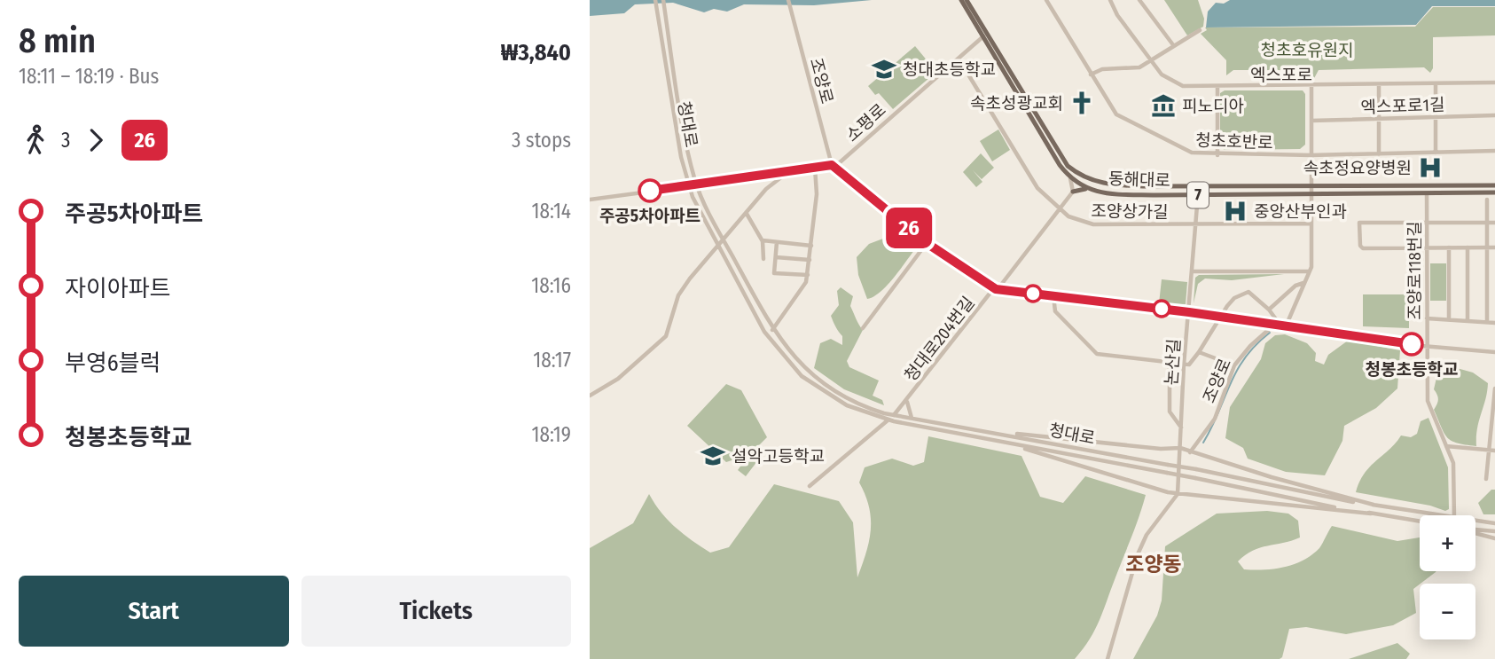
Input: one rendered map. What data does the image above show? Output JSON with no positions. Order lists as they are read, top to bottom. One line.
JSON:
{"streets":{"main road":["동해대로","7"],"street":["엑스포로","조양로","엑스포로1길","소평로","청대로","청초호반로","조양상가길","조양로118번길","청대로204번길","논산길"]},"crossings":[["조양로","소평로"],["소평로","청대로"],["소평로","동해대로"],["소평로","조양상가길"],["청대로","청대로204번길"],["동해대로","조양로118번길"],["동해대로","논산길"],["조양상가길","청대로204번길"],["조양상가길","논산길"]],"districts":["조양동"],"parks":["청초호유원지"],"places":{"school or university":["청대초등학교","설악고등학교"],"church":["속초성광교회"],"museum":["피노디아"],"hospital":["속초정요양병원","중앙산부인과"],"other":["주공5차아파트","청봉초등학교"]},"lines":["bus line 26"],"page":{"heading":["8 min","18:11 – 18:19 · Bus","₩3,840"],"on_map":"26","legs":["3","26","3 stops"],"list":[{"name":"주공5차아파트","value":"18:14"},{"name":"자이아파트","value":"18:16"},{"name":"부영6블럭","value":"18:17"},{"name":"청봉초등학교","value":"18:19"}],"map_buttons":["+","−"],"buttons":["Start","Tickets"]}}
